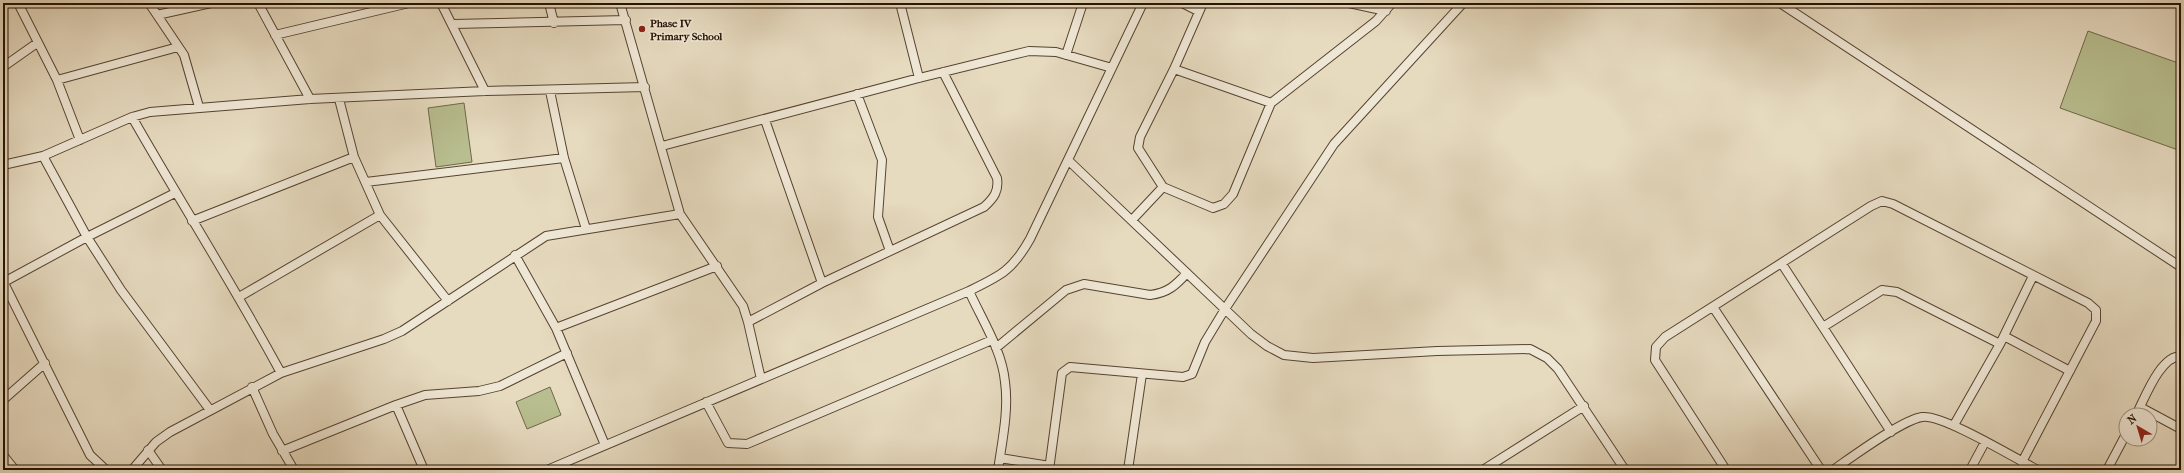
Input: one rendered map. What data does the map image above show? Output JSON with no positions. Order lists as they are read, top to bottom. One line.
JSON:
{"places":["Phase IV Primary School"],"north":"top left"}
